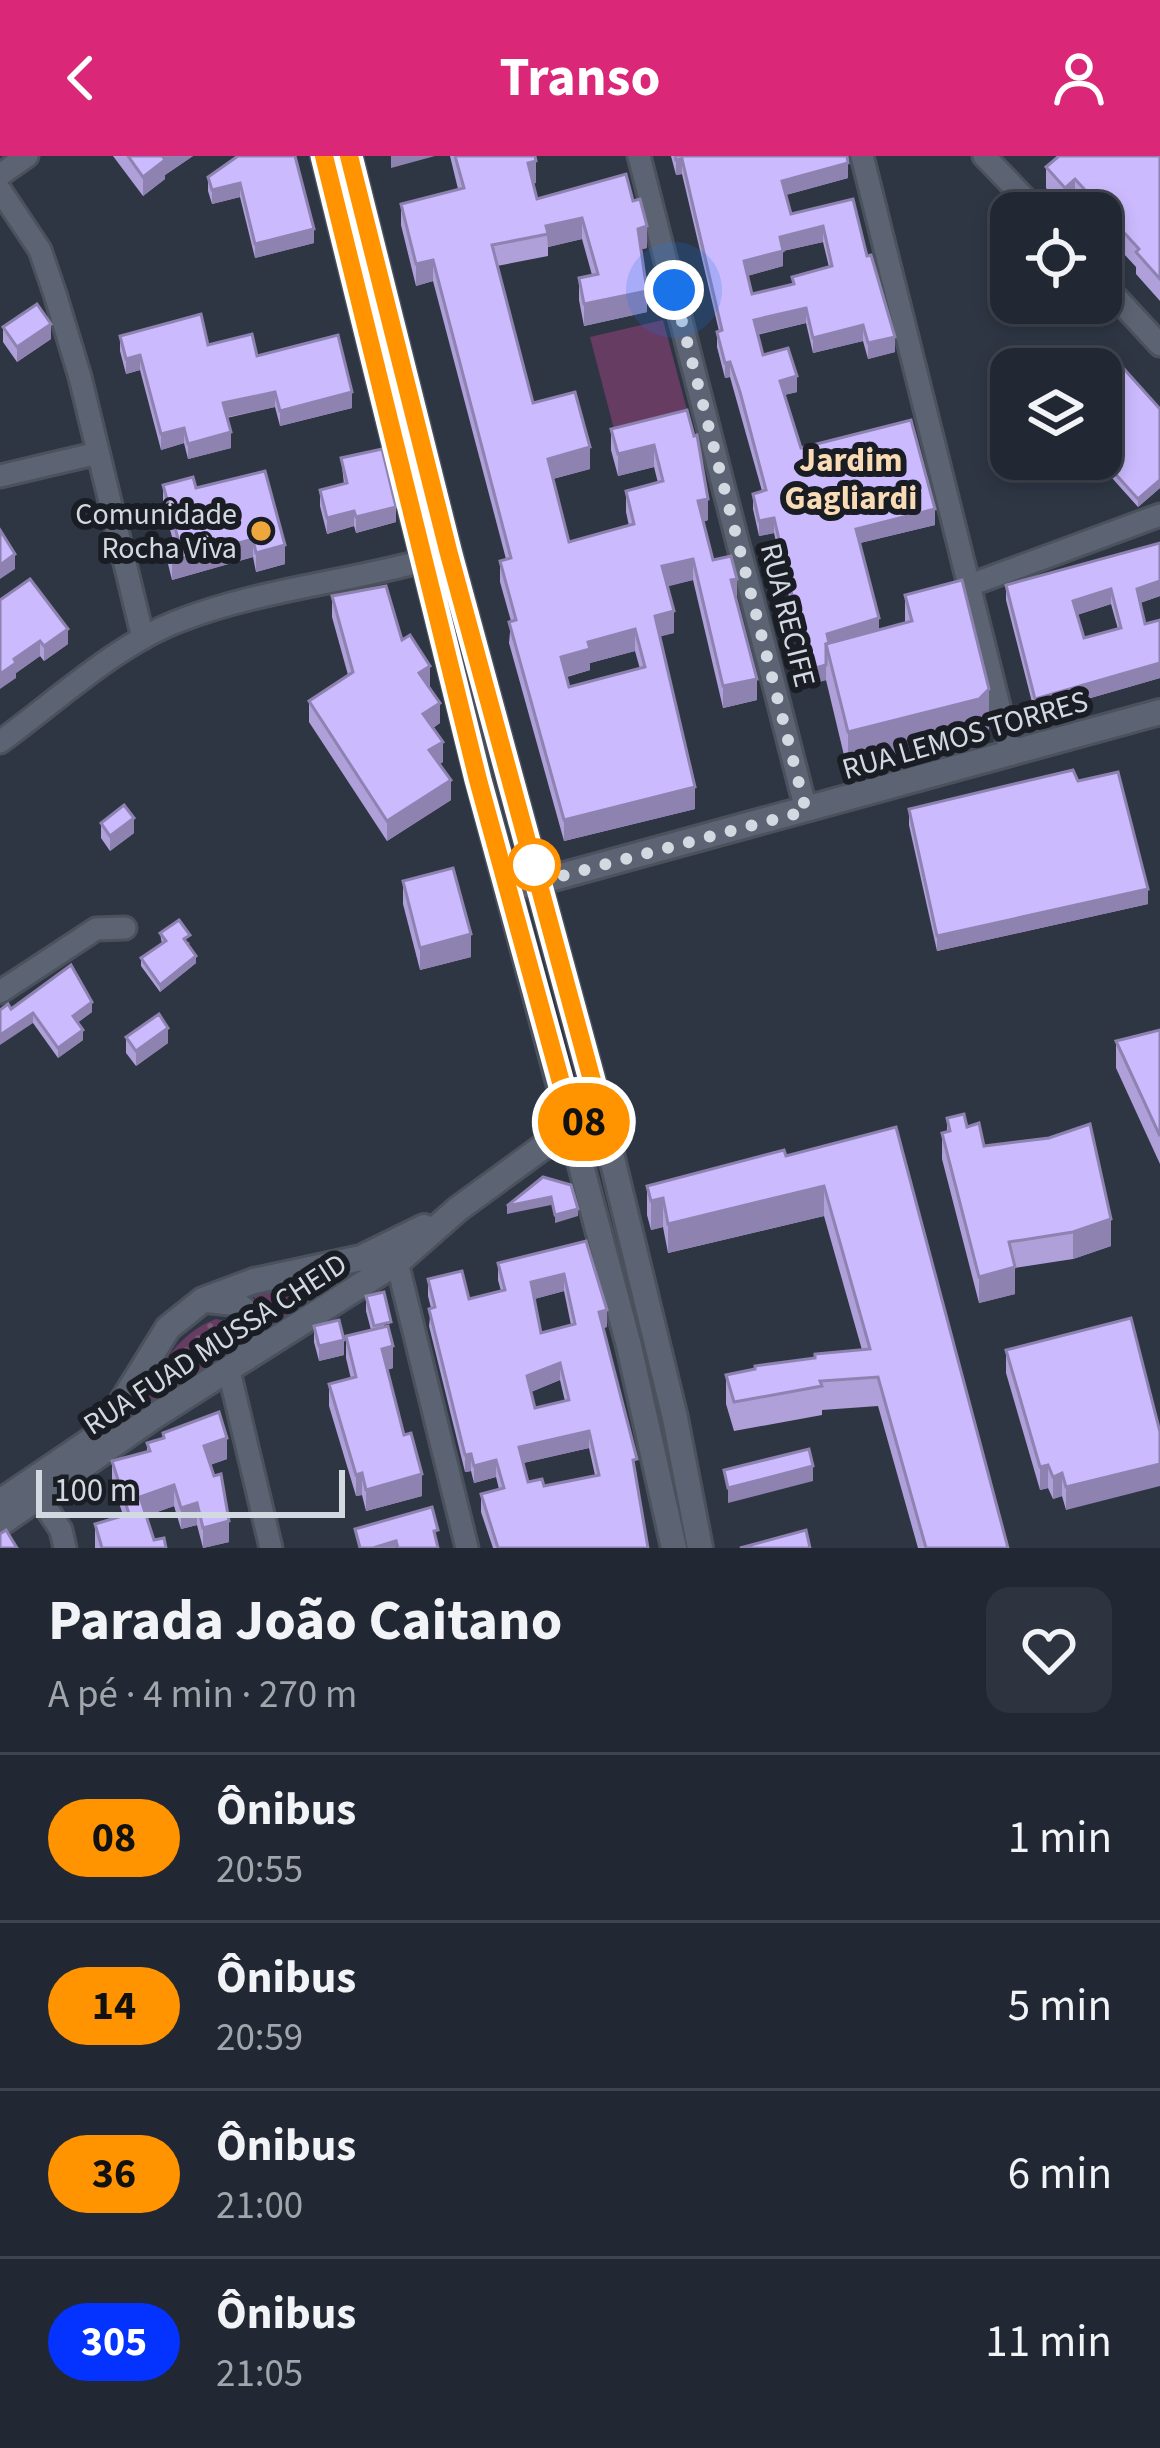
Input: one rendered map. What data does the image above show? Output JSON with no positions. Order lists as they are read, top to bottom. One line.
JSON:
{"streets":{"street":["RUA RECIFE","RUA LEMOS TORRES","RUA FUAD MUSSA CHEID"]},"crossings":[["RUA RECIFE","RUA LEMOS TORRES"]],"districts":["Jardim Gagliardi"],"places":["Comunidade Rocha Viva"],"lines":["bus line 08"],"scale_bar":"100 m","page":{"header":"Transo","on_map":"08","scale":"100 m","heading":["Parada João Caitano","A pé · 4 min · 270 m"],"list":[{"mark":"08","name":"Ônibus","note":"20:55","value":"1 min"},{"mark":"14","name":"Ônibus","note":"20:59","value":"5 min"},{"mark":"36","name":"Ônibus","note":"21:00","value":"6 min"},{"mark":"305","name":"Ônibus","note":"21:05","value":"11 min"}]}}
